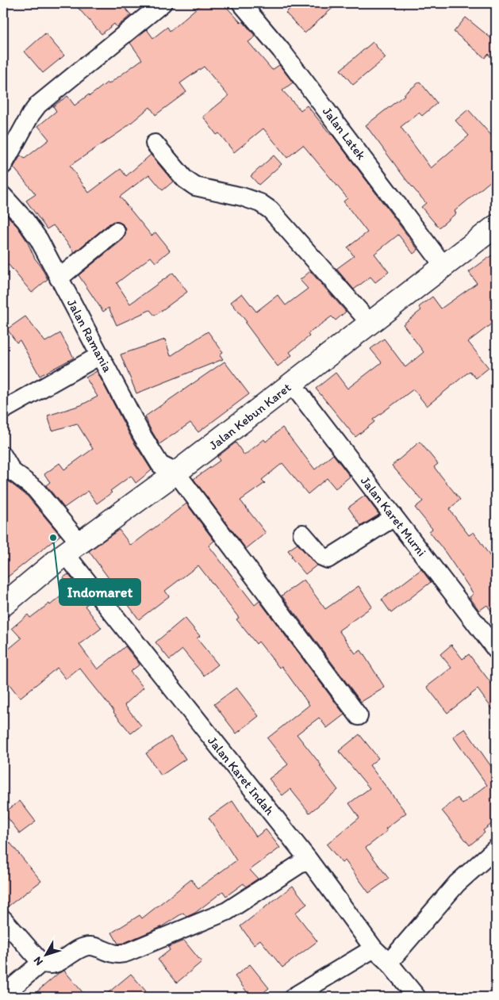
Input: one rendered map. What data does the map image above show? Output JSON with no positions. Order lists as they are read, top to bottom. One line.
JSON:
{"streets":{"main road":["Jalan Kebun Karet"],"street":["Jalan Latek","Jalan Ramania","Jalan Karet Murni","Jalan Karet Indah"]},"crossings":[["Jalan Latek","Jalan Kebun Karet"],["Jalan Ramania","Jalan Kebun Karet"],["Jalan Kebun Karet","Jalan Karet Murni"],["Jalan Kebun Karet","Jalan Karet Indah"]],"places":["Indomaret"],"north":"bottom left"}
